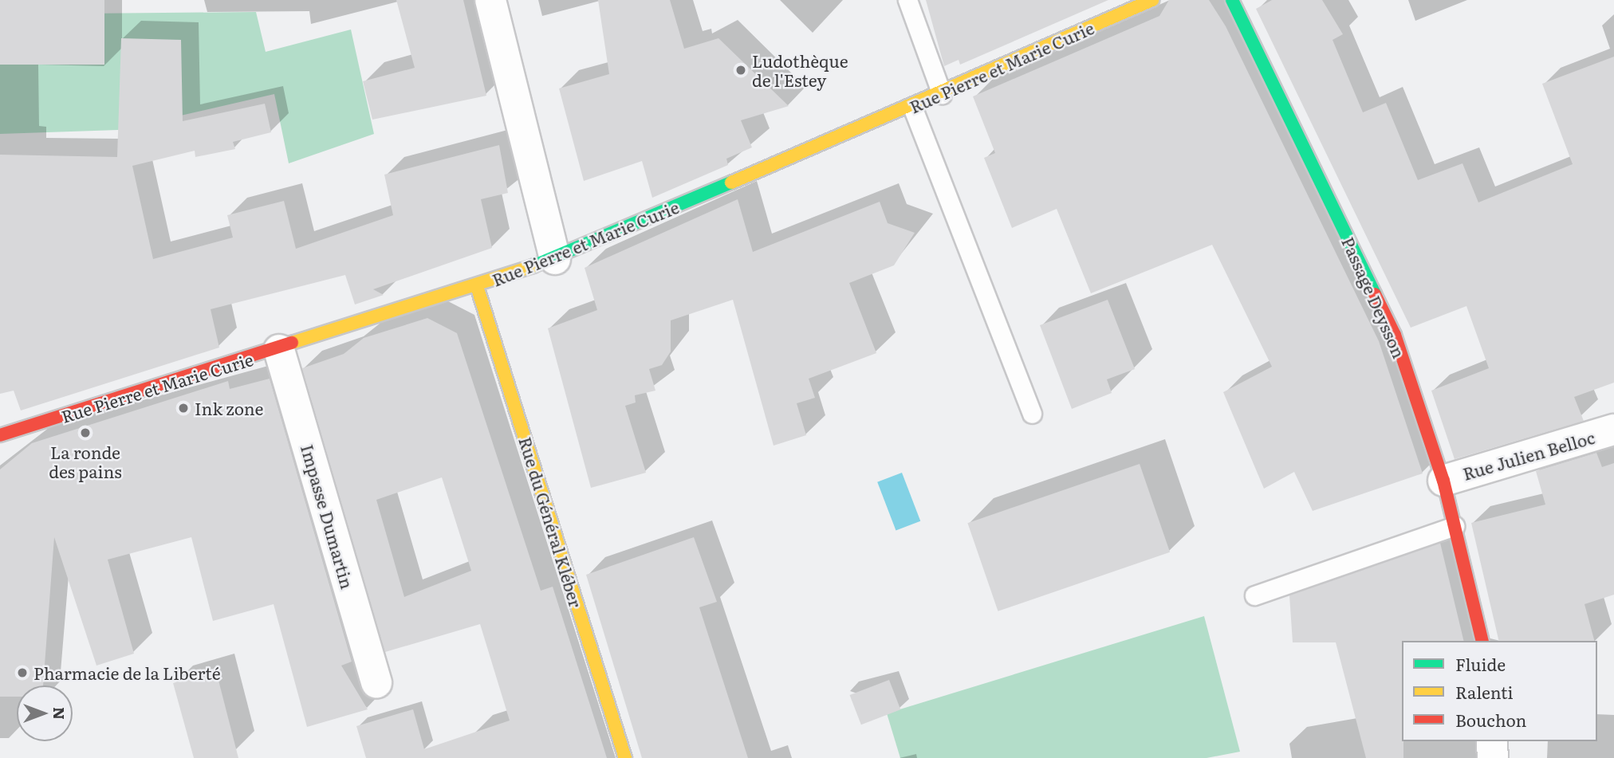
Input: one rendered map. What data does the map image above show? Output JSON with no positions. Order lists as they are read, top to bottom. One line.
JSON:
{"streets":{"street":["Rue Pierre et Marie Curie","Passage Deysson","Rue Julien Belloc","Impasse Dumartin","Rue du Général Kléber"]},"crossings":[["Rue Pierre et Marie Curie","Impasse Dumartin"],["Rue Pierre et Marie Curie","Rue du Général Kléber"],["Passage Deysson","Rue Julien Belloc"]],"places":["Ludothèque de l'Estey","Ink zone","La ronde des pains","Pharmacie de la Liberté"],"legend":["Fluide","Ralenti","Bouchon"],"north":"right"}
